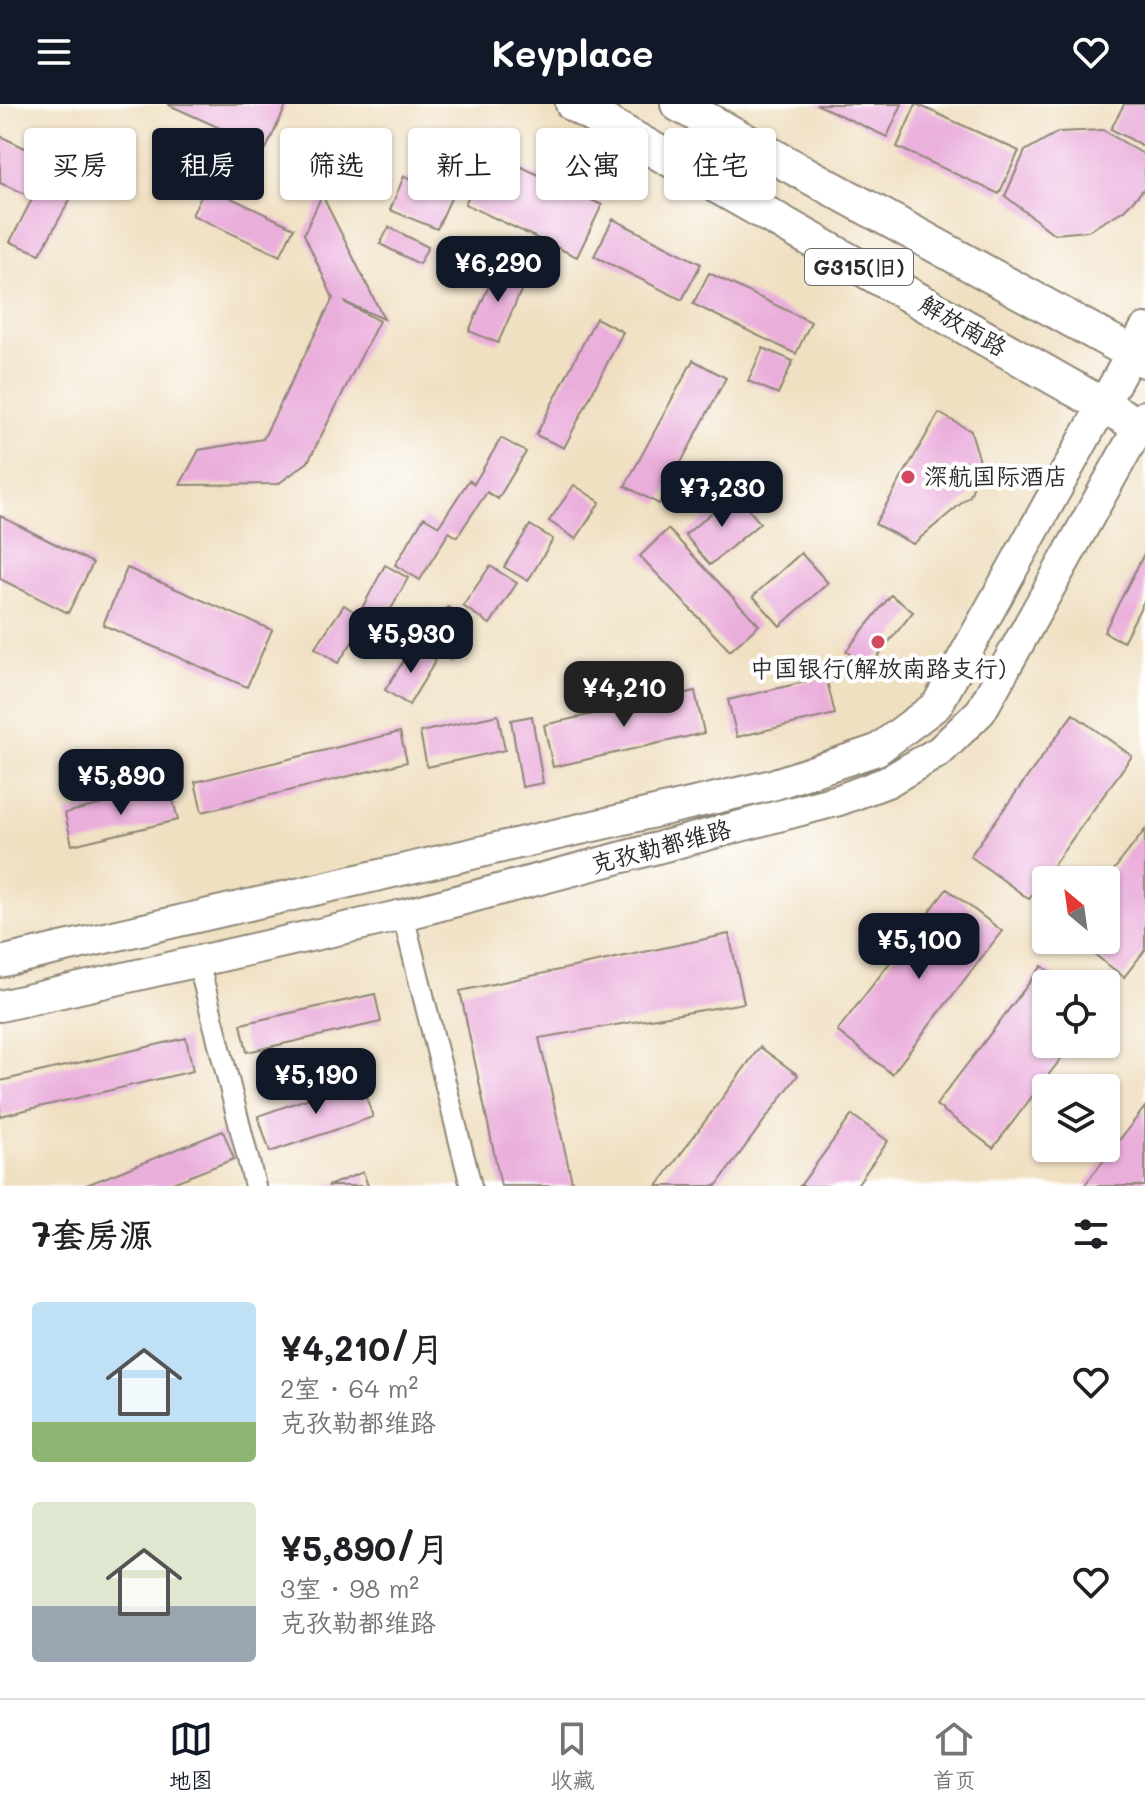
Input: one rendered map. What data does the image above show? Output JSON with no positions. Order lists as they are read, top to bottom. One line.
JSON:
{"streets":{"main road":["G315(旧)","解放南路","克孜勒都维路"]},"crossings":[["G315(旧)","克孜勒都维路"],["解放南路","克孜勒都维路"]],"places":["深航国际酒店","中国银行(解放南路支行)"],"north":"top left","page":{"header":"Keyplace","chip":["买房","租房","筛选","新上","公寓","住宅"],"price":["¥6,290","¥7,230","¥5,930","¥4,210","¥5,890","¥5,100","¥5,190"],"heading":"7套房源","list":[{"name":"¥4,210/月","note":"2室 · 64 m² · 克孜勒都维路"},{"name":"¥5,890/月","note":"3室 · 98 m² · 克孜勒都维路"}],"tabs":["地图","收藏","首页"]}}
